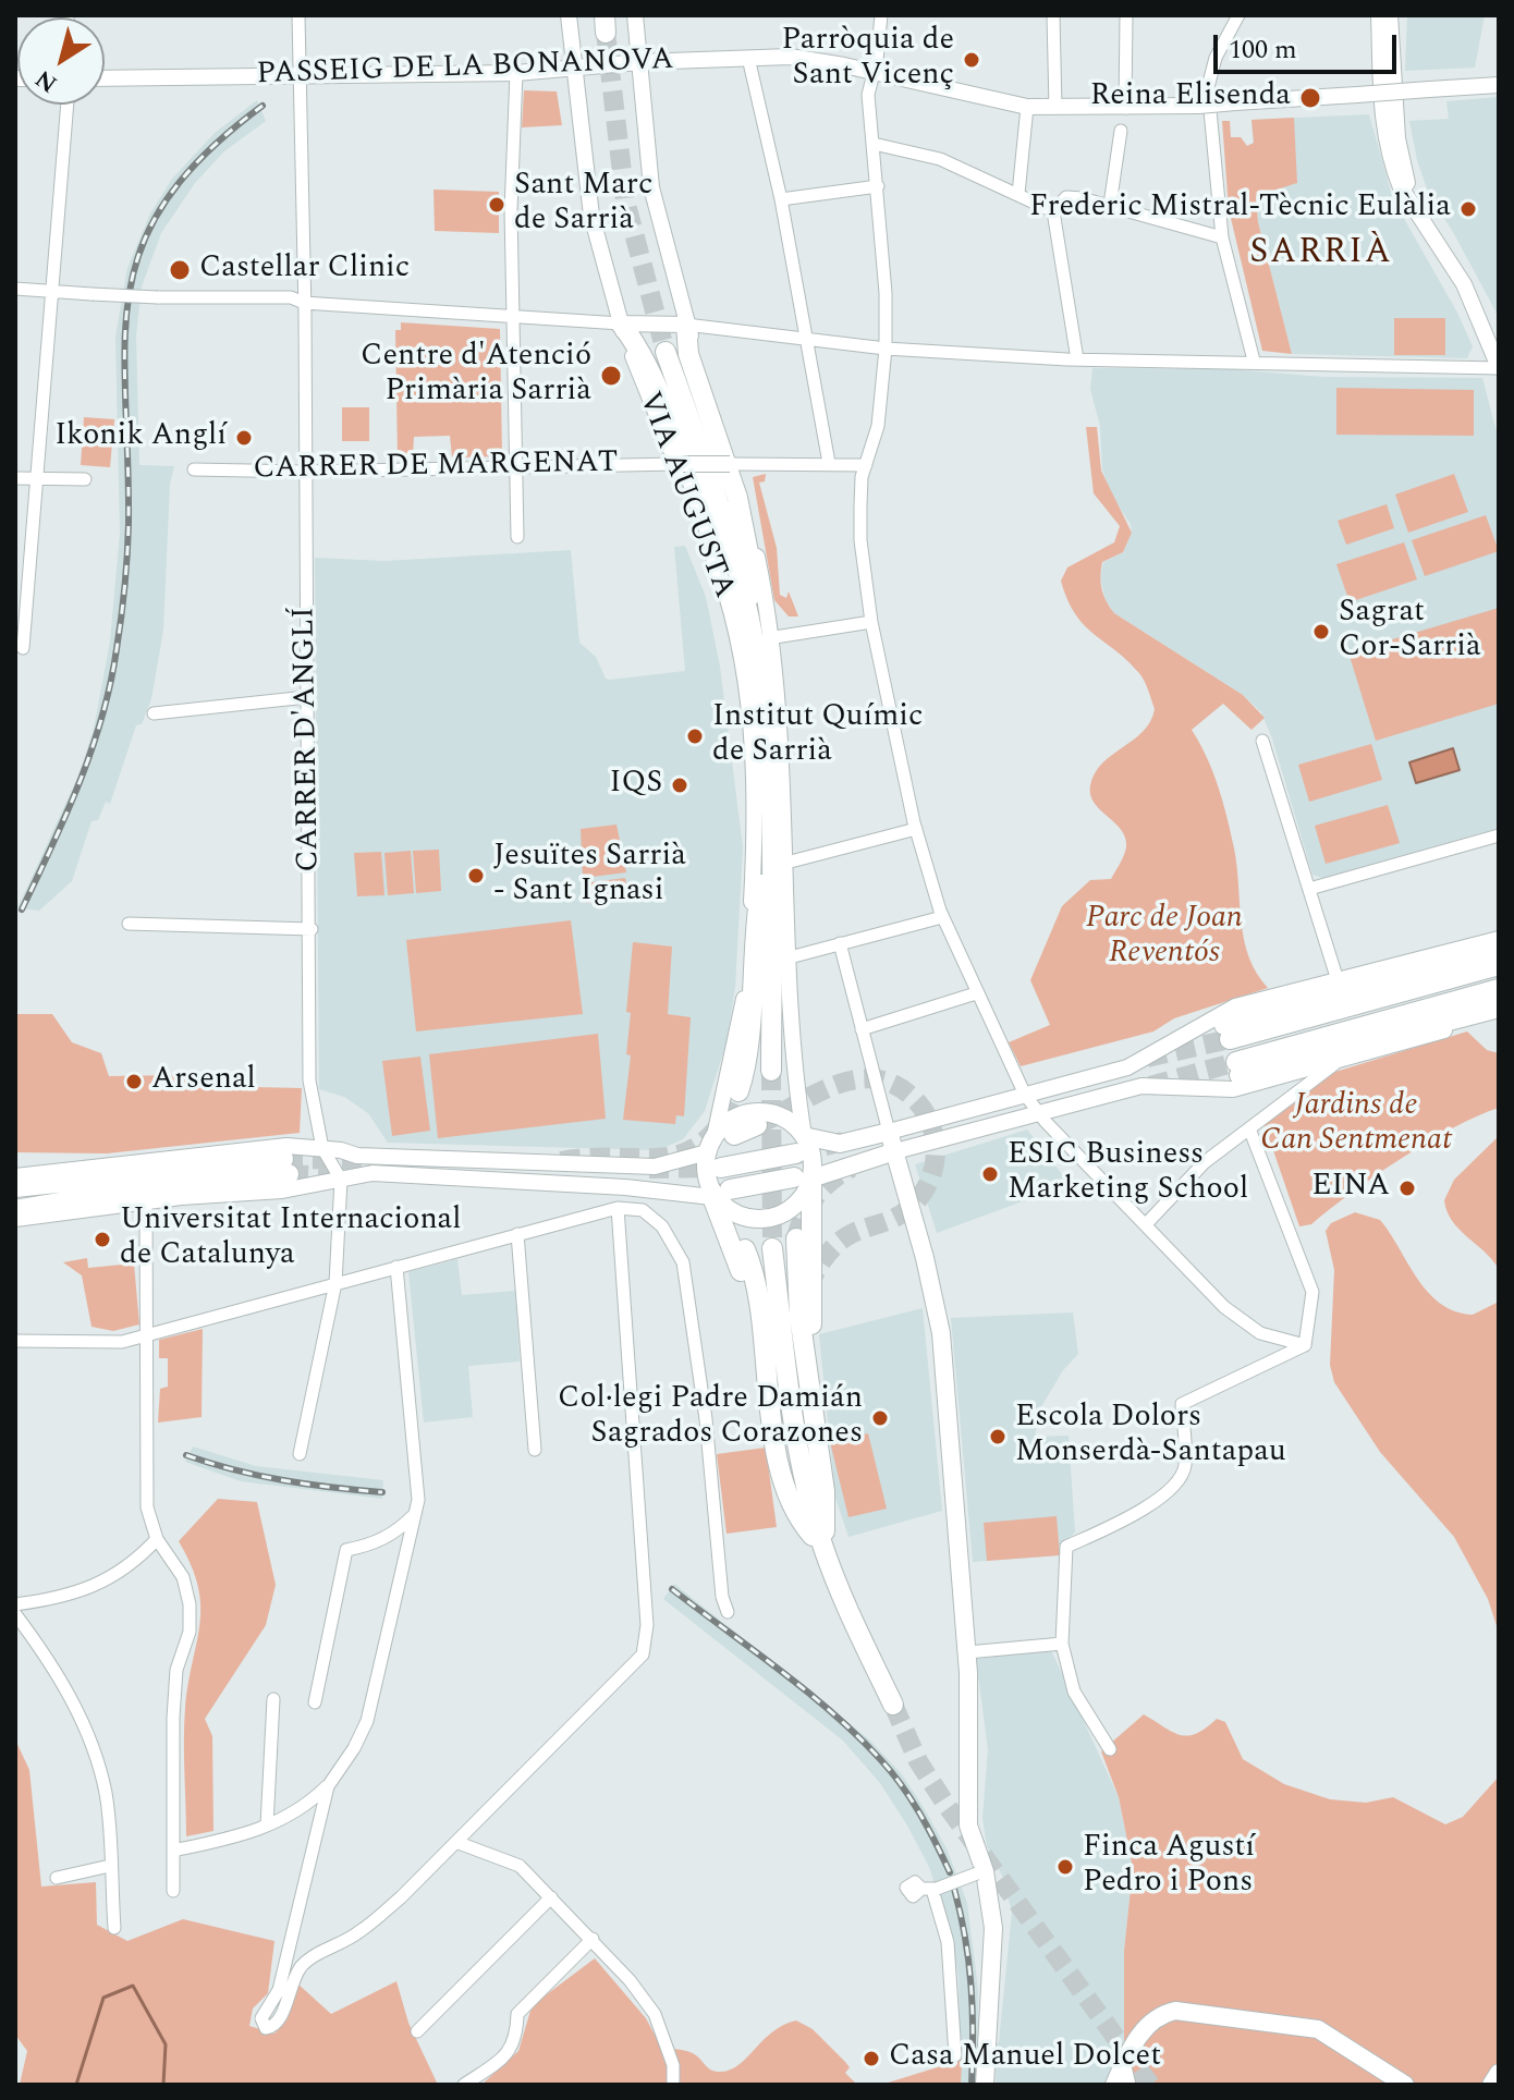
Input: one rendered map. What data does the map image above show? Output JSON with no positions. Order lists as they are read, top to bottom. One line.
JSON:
{"streets":{"street":["PASSEIG DE LA BONANOVA","CARRER DE MARGENAT","VIA AUGUSTA","CARRER D'ANGLÍ"]},"crossings":[["PASSEIG DE LA BONANOVA","VIA AUGUSTA"],["PASSEIG DE LA BONANOVA","CARRER D'ANGLÍ"],["CARRER DE MARGENAT","VIA AUGUSTA"],["CARRER DE MARGENAT","CARRER D'ANGLÍ"]],"districts":["SARRIÀ"],"parks":["Parc de Joan Reventós","Jardins de Can Sentmenat"],"places":["Parròquia de Sant Vicenç","Reina Elisenda","Sant Marc de Sarrià","Frederic Mistral-Tècnic Eulàlia","Castellar Clinic","Centre d'Atenció Primària Sarrià","Ikonik Anglí","Sagrat Cor-Sarrià","Institut Químic de Sarrià","IQS","Jesuïtes Sarrià - Sant Ignasi","Arsenal","ESIC Business Marketing School","EINA","Universitat Internacional de Catalunya","Col·legi Padre Damián Sagrados Corazones","Escola Dolors Monserdà-Santapau","Finca Agustí Pedro i Pons","Casa Manuel Dolcet"],"scale_bar":"100 m","north":"bottom left"}
